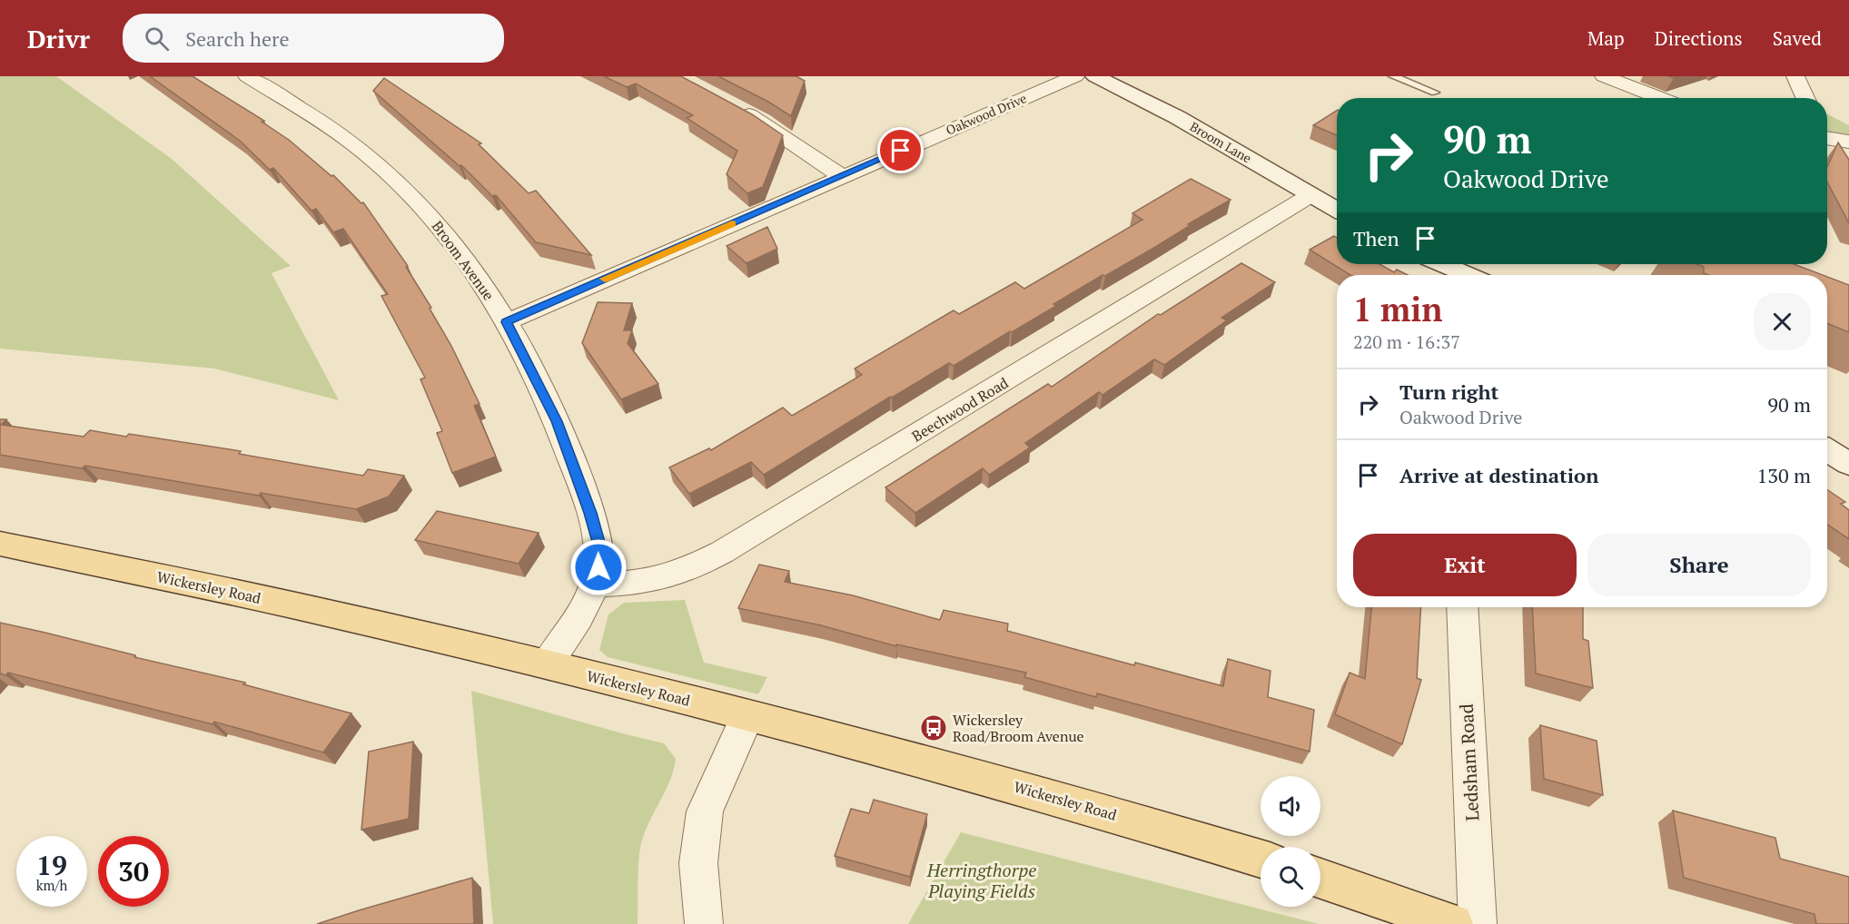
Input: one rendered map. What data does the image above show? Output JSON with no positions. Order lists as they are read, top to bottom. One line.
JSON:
{"streets":{"main road":["Broom Lane","Wickersley Road"],"street":["Oakwood Drive","Broom Avenue","Beechwood Road","Ledsham Road"]},"crossings":[["Oakwood Drive","Broom Avenue"],["Broom Lane","Beechwood Road"],["Broom Avenue","Beechwood Road"],["Broom Avenue","Wickersley Road"]],"parks":["Herringthorpe Playing Fields"],"places":{"bus stop":["Wickersley Road/Broom Avenue"]},"page":{"header":"Drivr","search":"Search here","nav":["Map","Directions","Saved"],"turn":["90 m","Oakwood Drive"],"then":"Then","heading":["1 min","220 m · 16:37"],"list":[{"name":"Turn right","note":"Oakwood Drive","value":"90 m"},{"name":"Arrive at destination","value":"130 m"}],"buttons":["Exit","Share"],"speed":"19 km/h","limit":"30"}}
